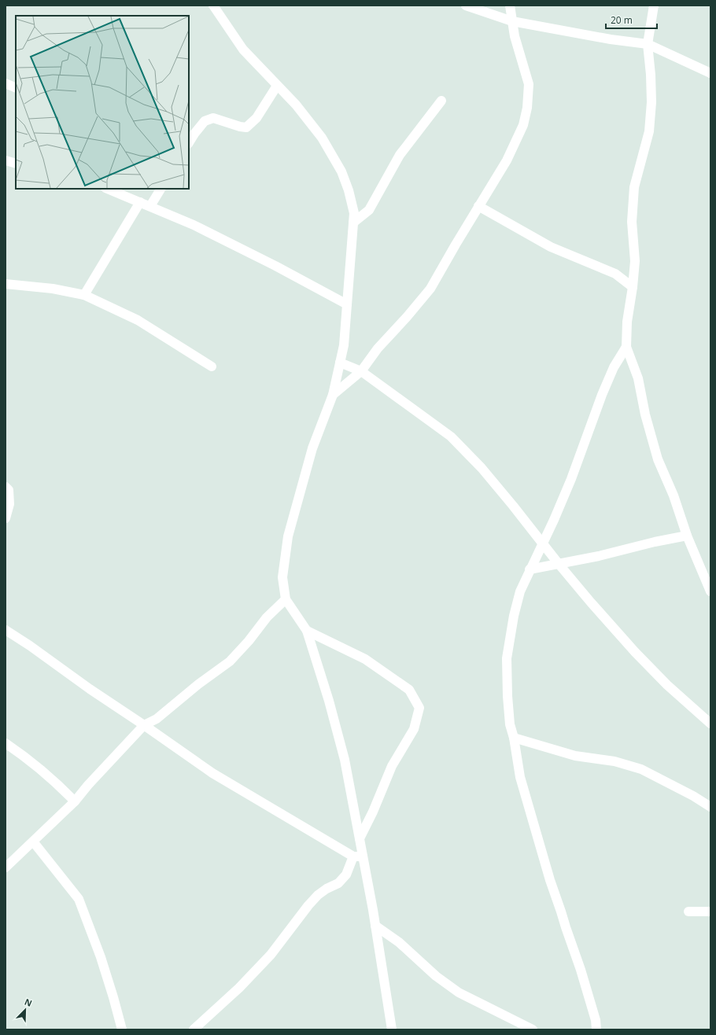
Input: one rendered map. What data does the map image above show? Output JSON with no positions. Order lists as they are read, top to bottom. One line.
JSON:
{"scale_bar":"20 m","north":"top right"}
